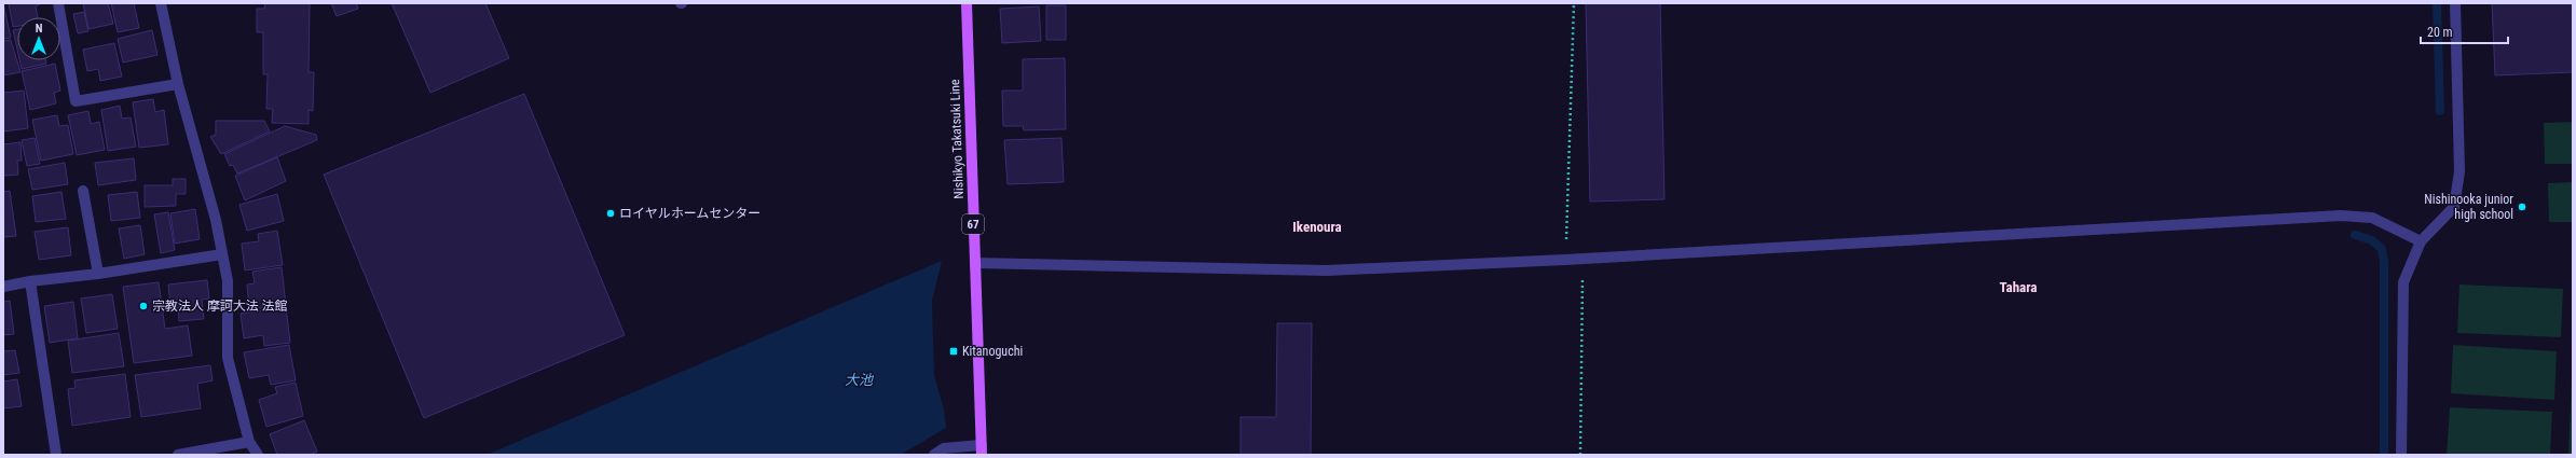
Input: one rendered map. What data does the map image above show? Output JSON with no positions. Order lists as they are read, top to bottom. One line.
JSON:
{"streets":{"main road":["Nishikyo Takatsuki Line","67"]},"districts":["Ikenoura","Tahara"],"water":["大池"],"places":{"other":["Nishinooka junior high school","ロイヤルホームセンター","宗教法人 摩訶大法 法館"],"transit":["Kitanoguchi"]},"scale_bar":"20 m","north":"top"}
